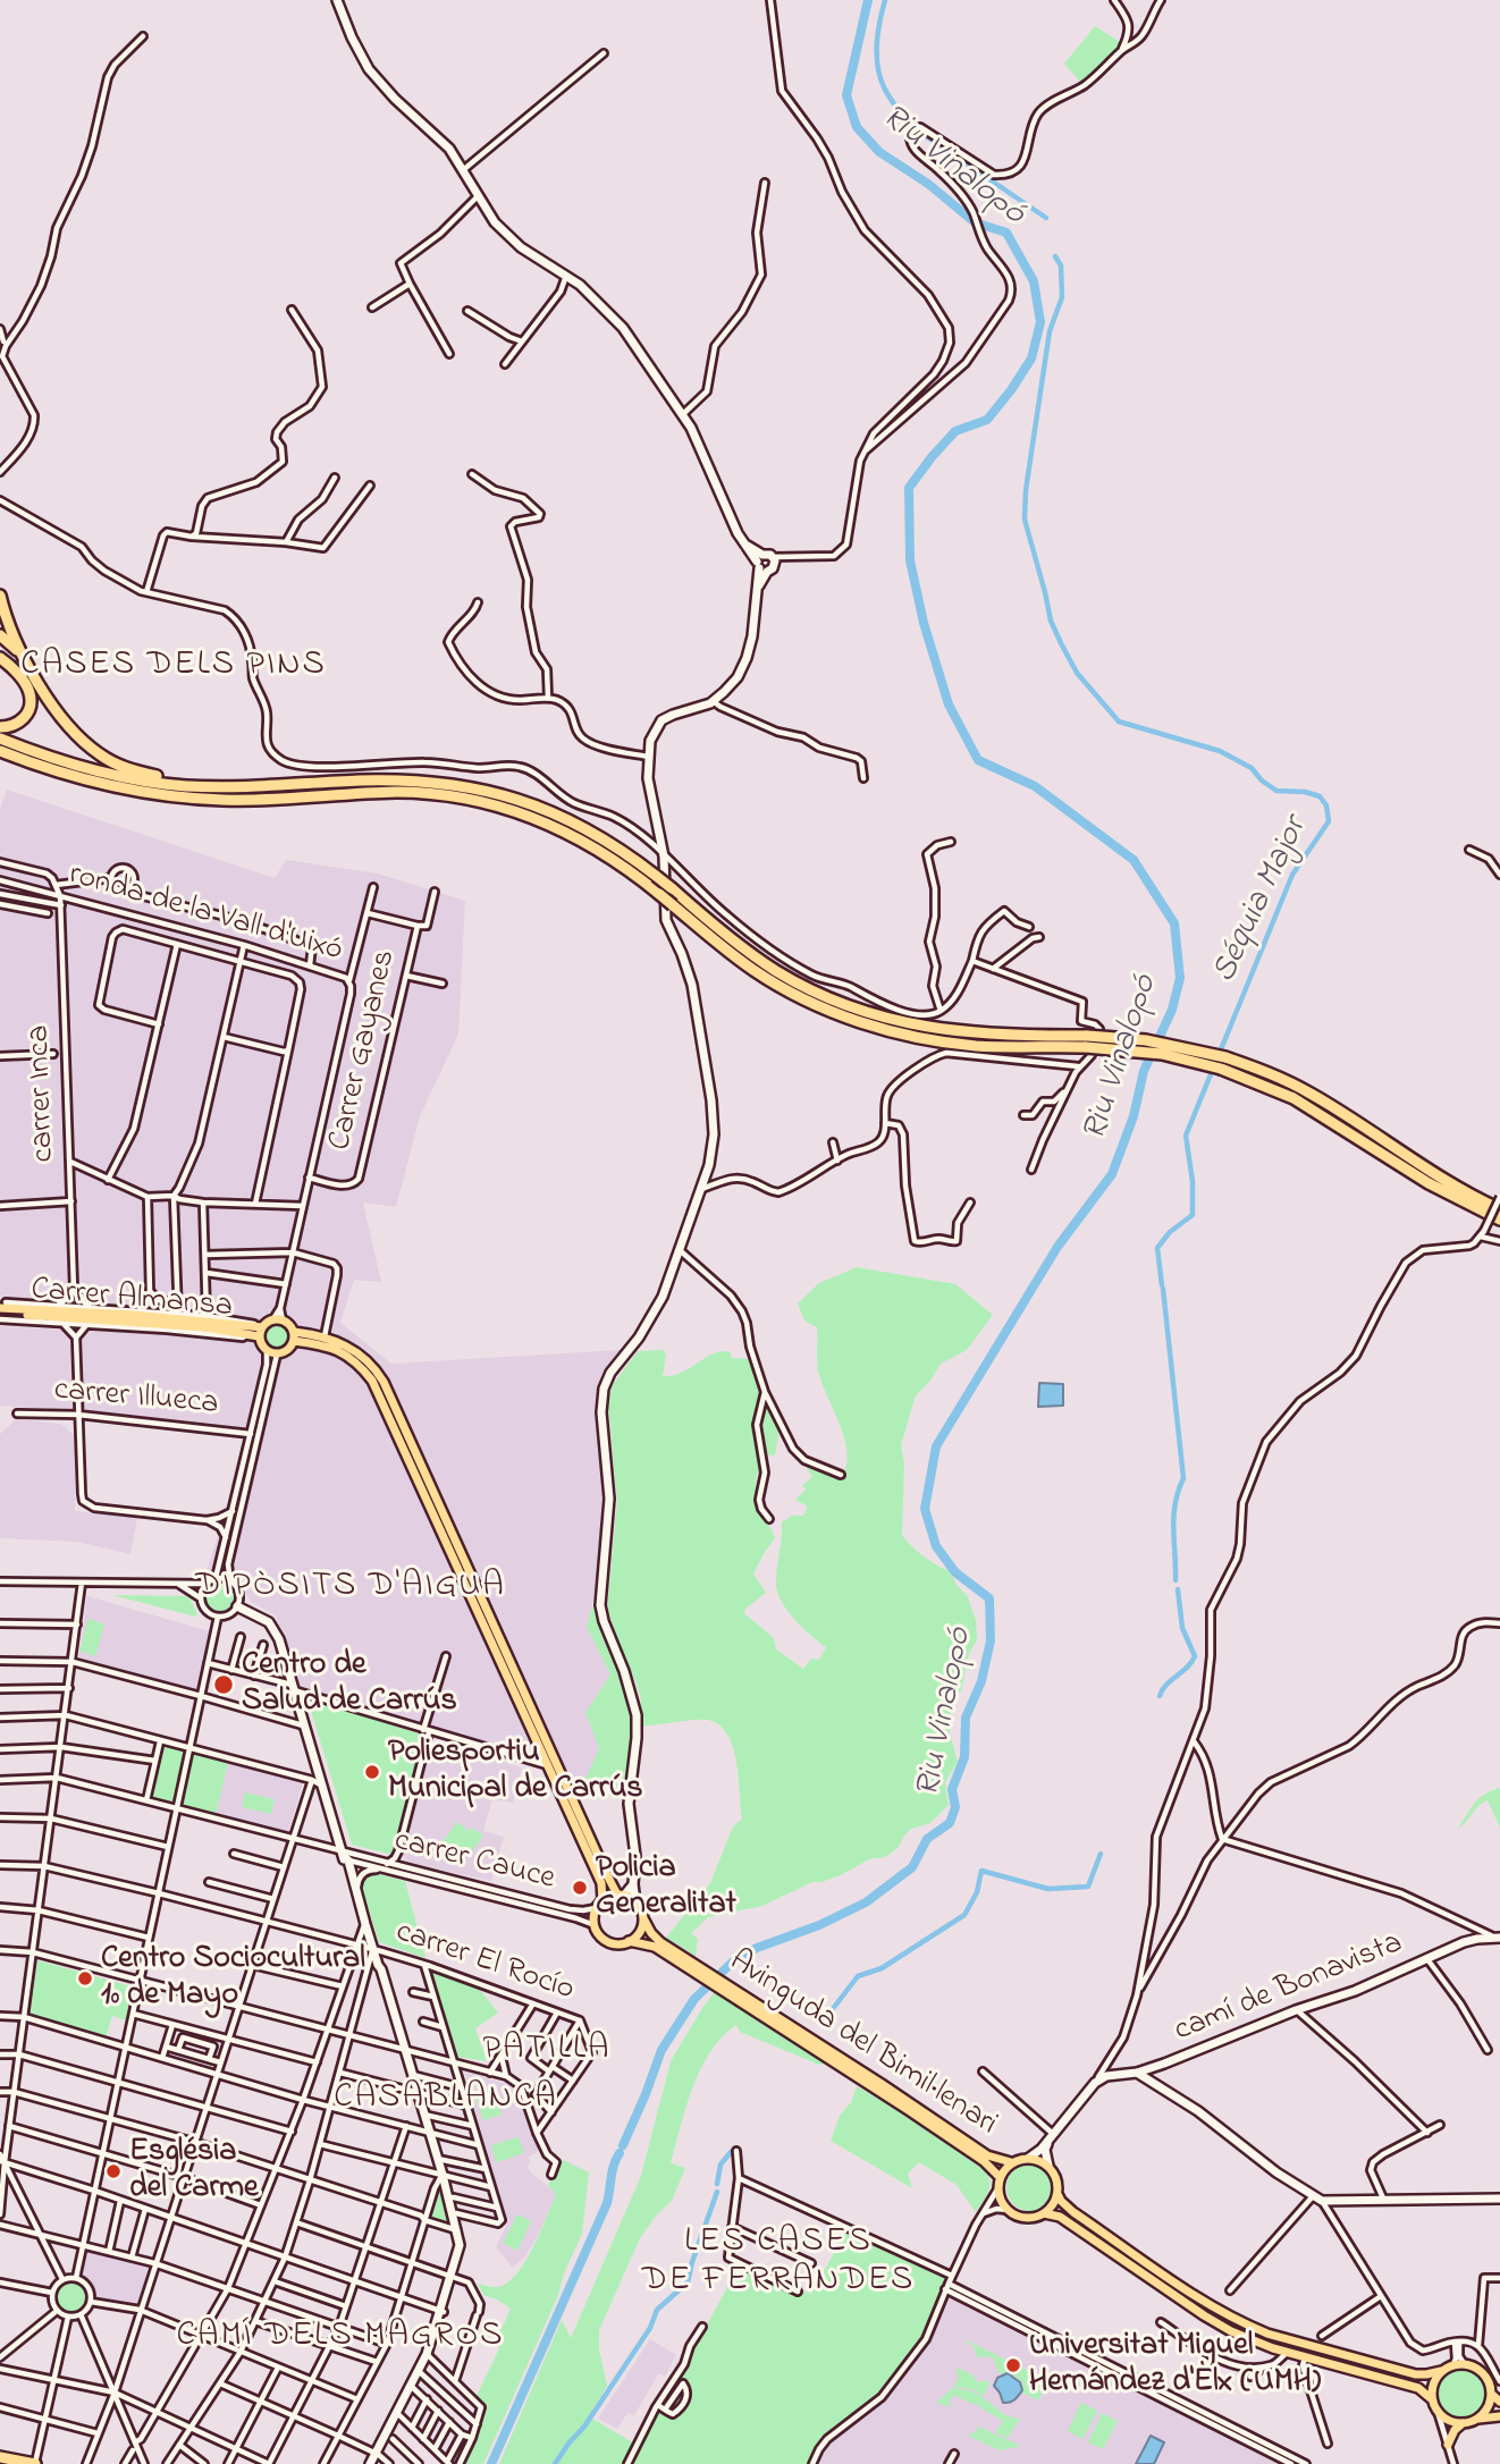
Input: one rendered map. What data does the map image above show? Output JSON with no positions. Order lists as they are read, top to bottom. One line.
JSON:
{"streets":{"main road":["Carrer Almansa","Avinguda del Bimil·lenari"],"street":["ronda de la Vall d'Uixó","Carrer Gayanes","carrer Inca","carrer Illueca","carrer Cauce","carrer El Rocío","camí de Bonavista"]},"crossings":[["ronda de la Vall d'Uixó","Carrer Gayanes"],["ronda de la Vall d'Uixó","carrer Inca"],["ronda de la Vall d'Uixó","Carrer Almansa"],["carrer Cauce","Avinguda del Bimil·lenari"]],"districts":["CASES DELS PINS","DIPÒSITS D'AIGUA","PATILLA","CASABLANCA","LES CASES DE FERRANDES","CAMÍ DELS MAGROS"],"water":["Riu Vinalopó","Séquia Major"],"places":["Centro de Salud de Carrús","Poliesportiu Municipal de Carrús","Policia Generalitat","Centro Sociocultural 1º de Mayo","Església del Carme","Universitat Miguel Hernández d'Elx (UMH)"]}
